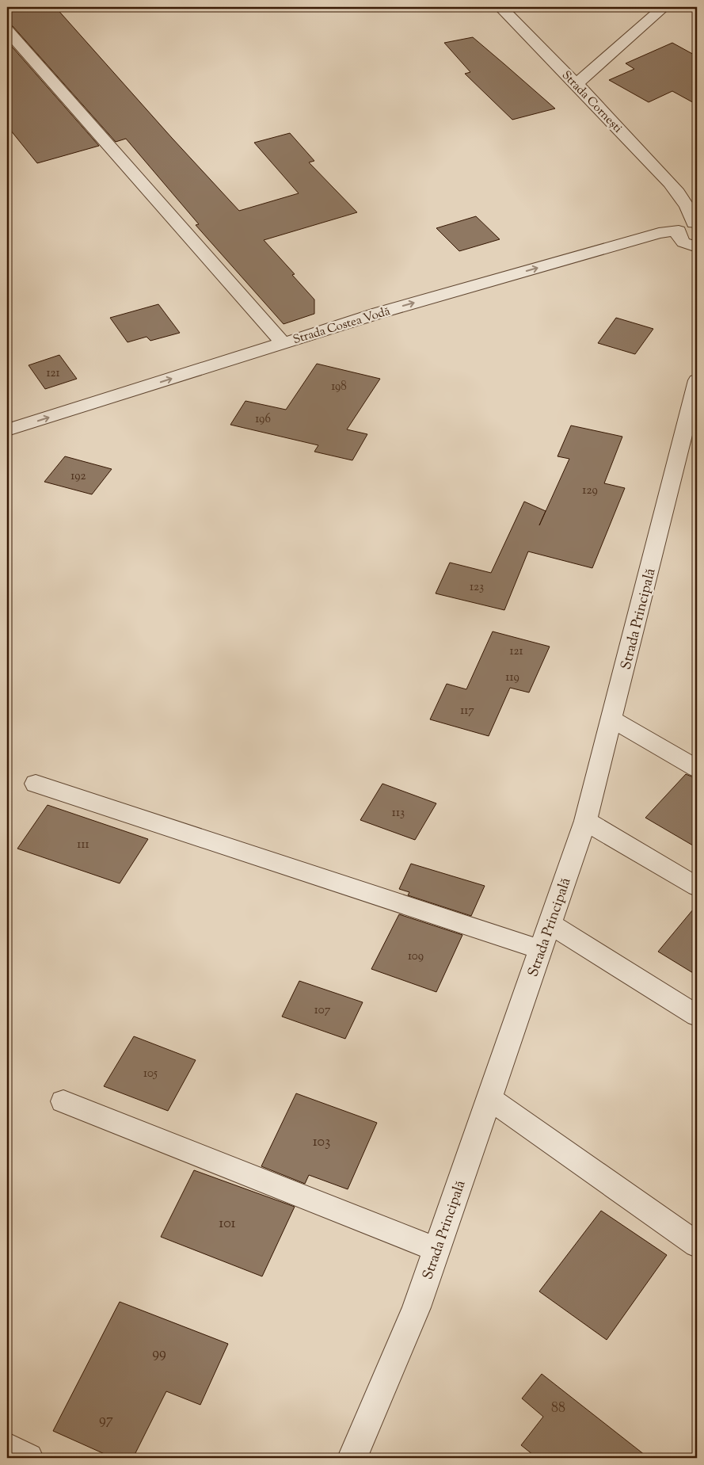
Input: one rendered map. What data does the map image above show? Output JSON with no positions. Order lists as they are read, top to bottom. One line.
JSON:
{"streets":{"street":["Strada Cornești","Strada Costea Vodă","Strada Principală"]},"crossings":[["Strada Cornești","Strada Costea Vodă"]],"one_way":["Strada Costea Vodă"],"house_numbers":["121","198","196","192","129","123","121","119","117","113","111","109","107","105","103","101","99","88","97"]}
